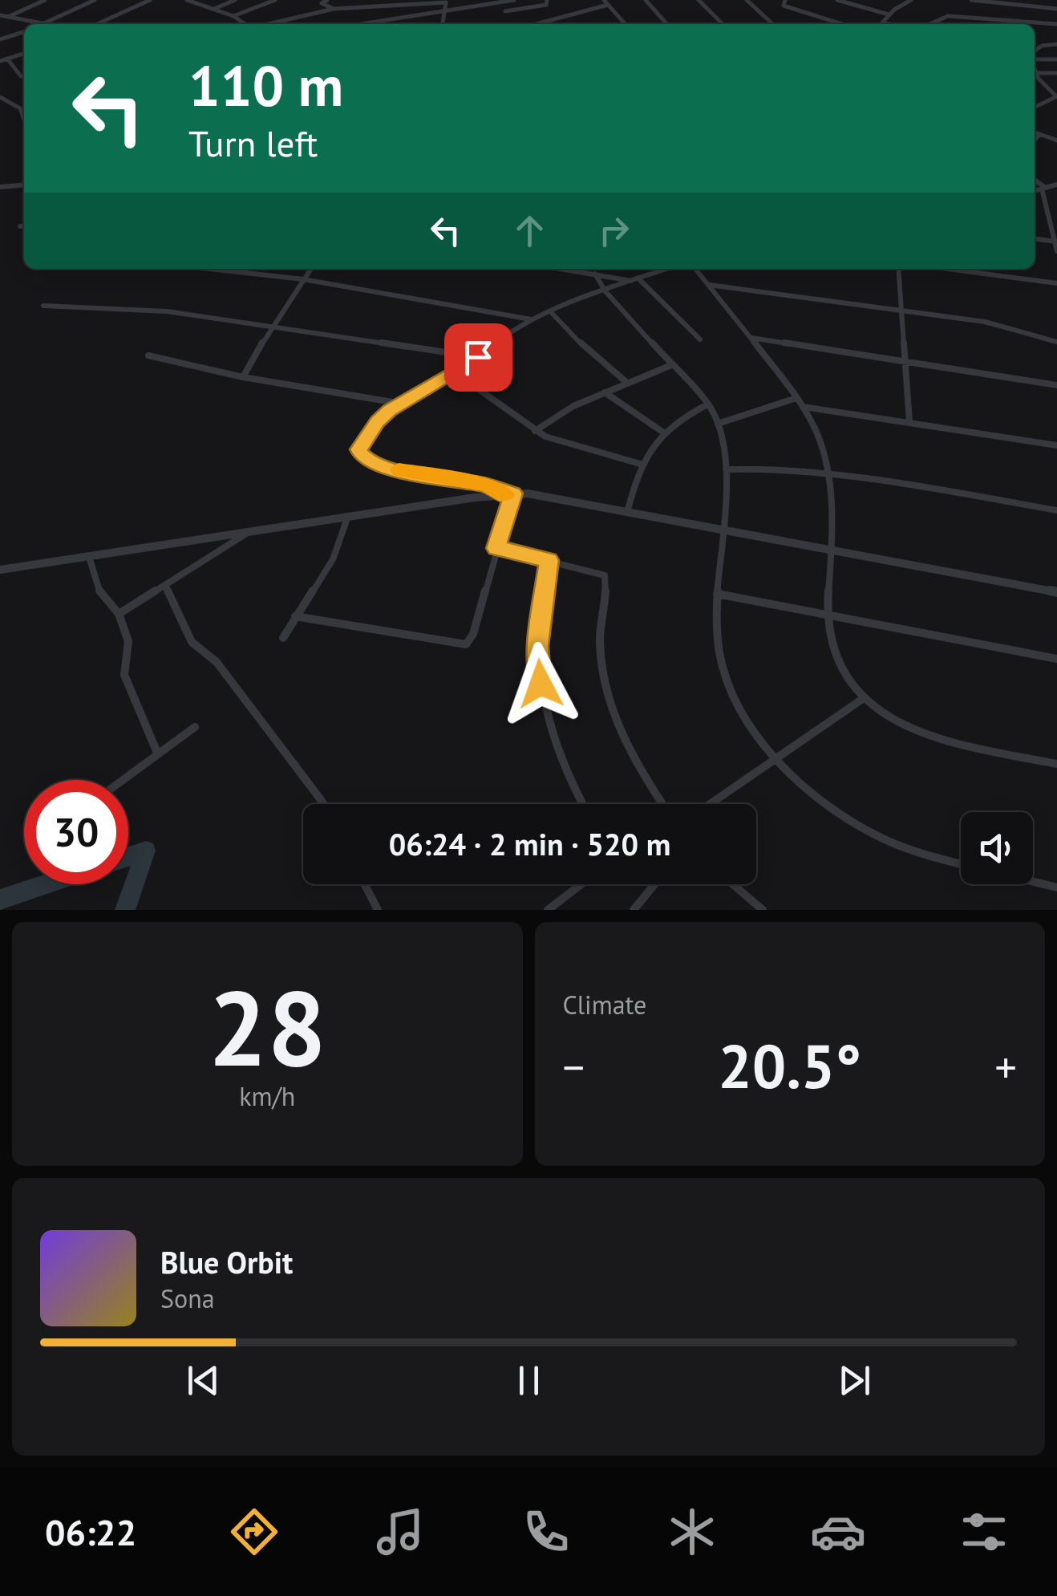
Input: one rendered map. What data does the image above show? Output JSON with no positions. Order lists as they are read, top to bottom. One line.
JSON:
{"page":{"turn":["110 m","Turn left"],"limit":"30","trip":"06:24 · 2 min · 520 m","tile":[["28","km/h"],"Climate"],"heat":["−","20.5°","+"],"song":["Blue Orbit","Sona"],"tabs":"06:22"}}
